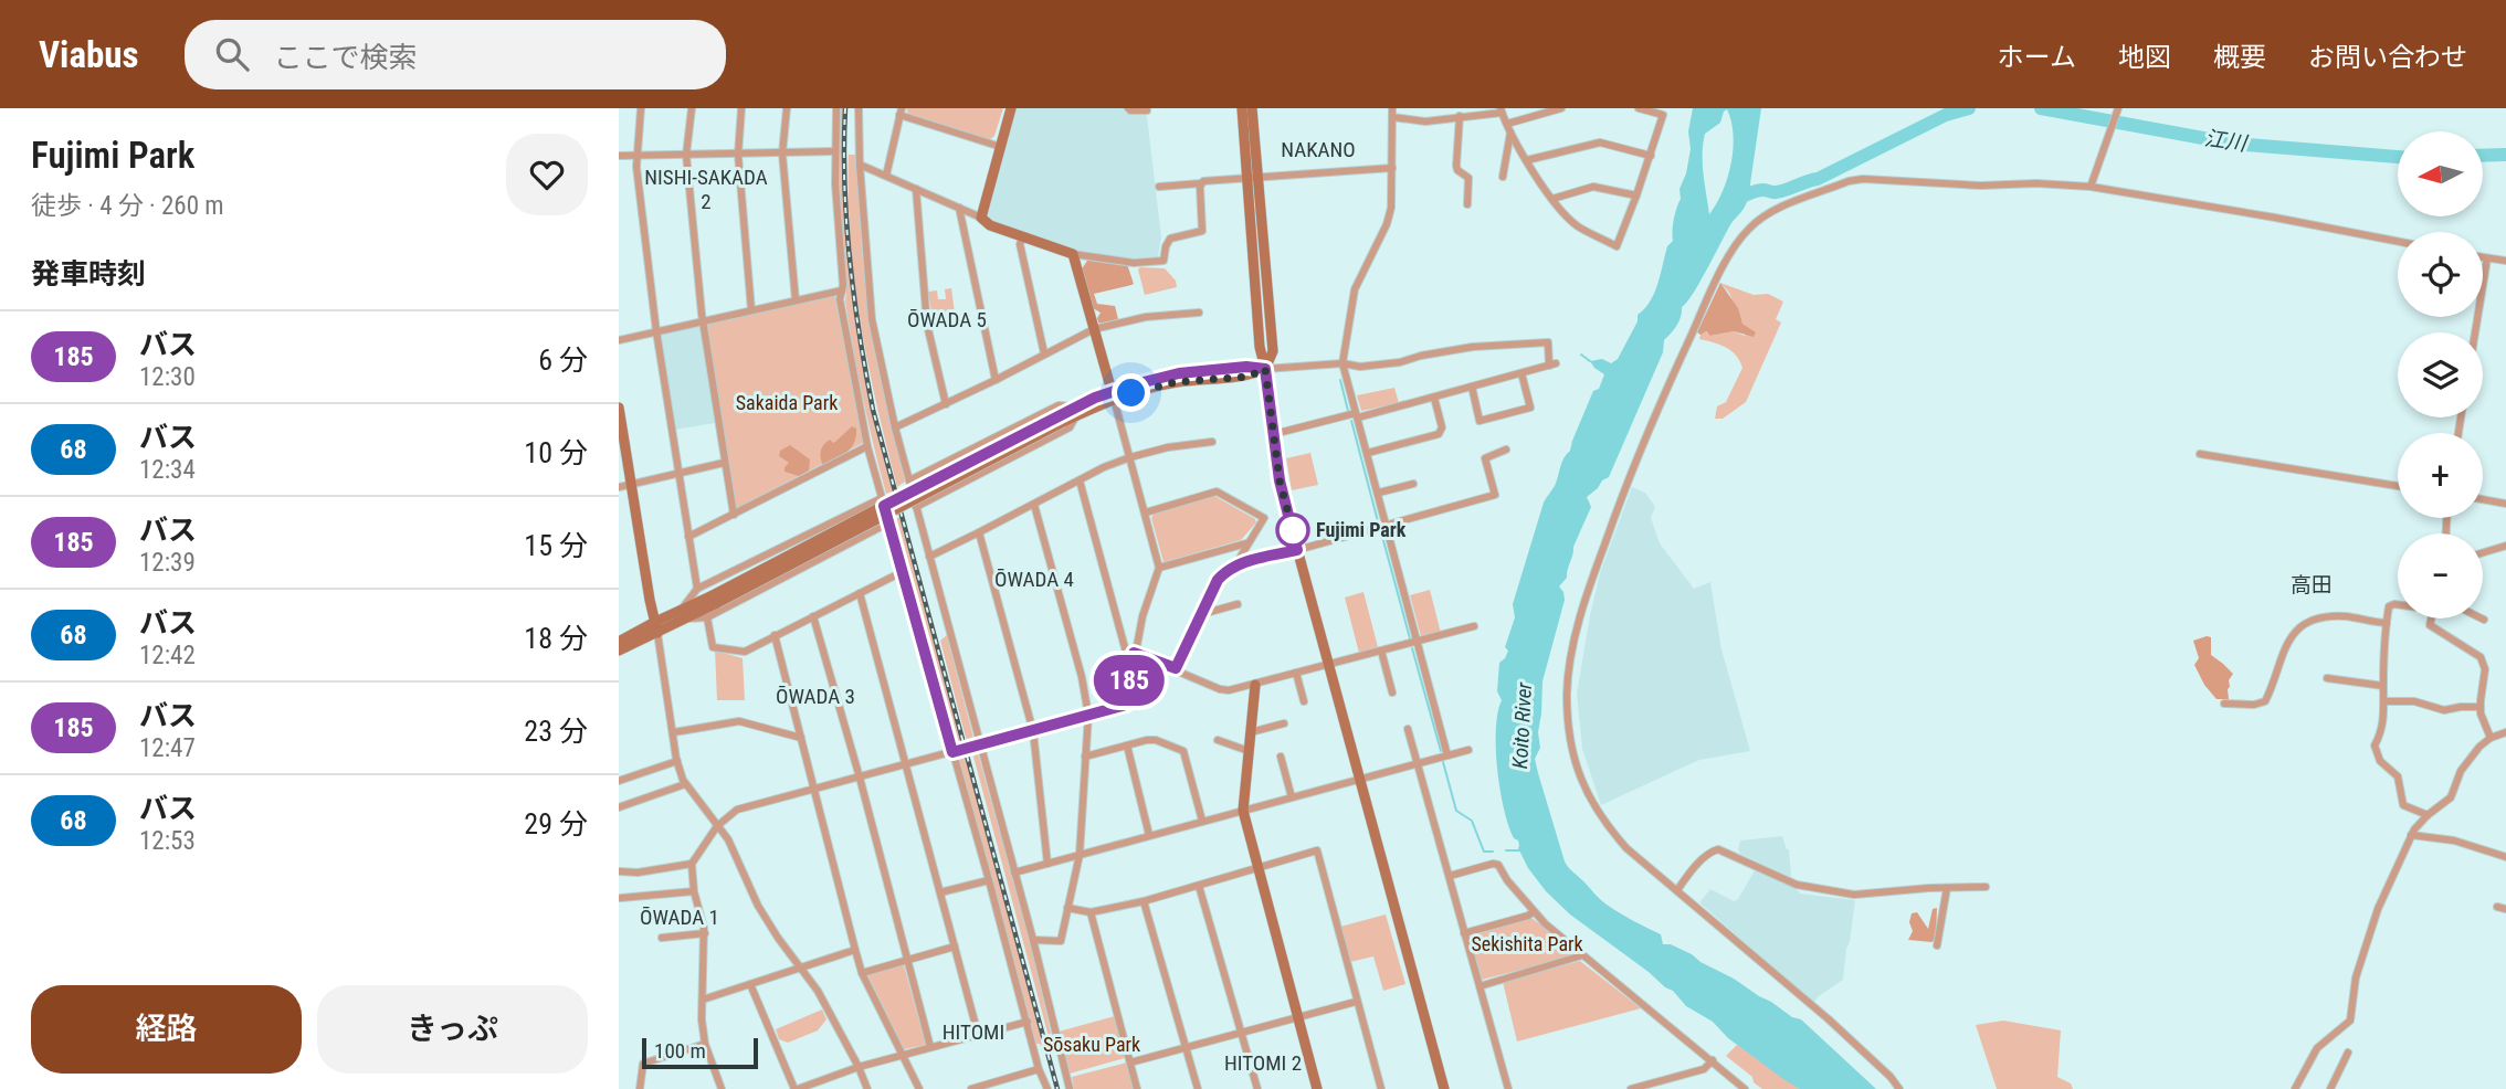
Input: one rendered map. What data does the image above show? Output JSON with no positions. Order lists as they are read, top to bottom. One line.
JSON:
{"districts":["NAKANO","NISHI-SAKADA 2","ŌWADA 5","ŌWADA 4","高田","ŌWADA 3","ŌWADA 1","HITOMI","HITOMI 2"],"water":["江川","Koito River"],"parks":["Sakaida Park","Sekishita Park","Sōsaku Park"],"places":["Fujimi Park"],"lines":["bus line 185"],"scale_bar":"100 m","north":"left","page":{"header":"Viabus","search":"ここで検索","nav":["ホーム","地図","概要","お問い合わせ"],"heading":[["Fujimi Park","徒歩 · 4 分 · 260 m"],"発車時刻"],"on_map":"185","map_buttons":["+","−"],"list":[{"mark":"185","name":"バス","note":"12:30","value":"6 分"},{"mark":"68","name":"バス","note":"12:34","value":"10 分"},{"mark":"185","name":"バス","note":"12:39","value":"15 分"},{"mark":"68","name":"バス","note":"12:42","value":"18 分"},{"mark":"185","name":"バス","note":"12:47","value":"23 分"},{"mark":"68","name":"バス","note":"12:53","value":"29 分"}],"buttons":["経路","きっぷ"],"scale":"100 m"}}
